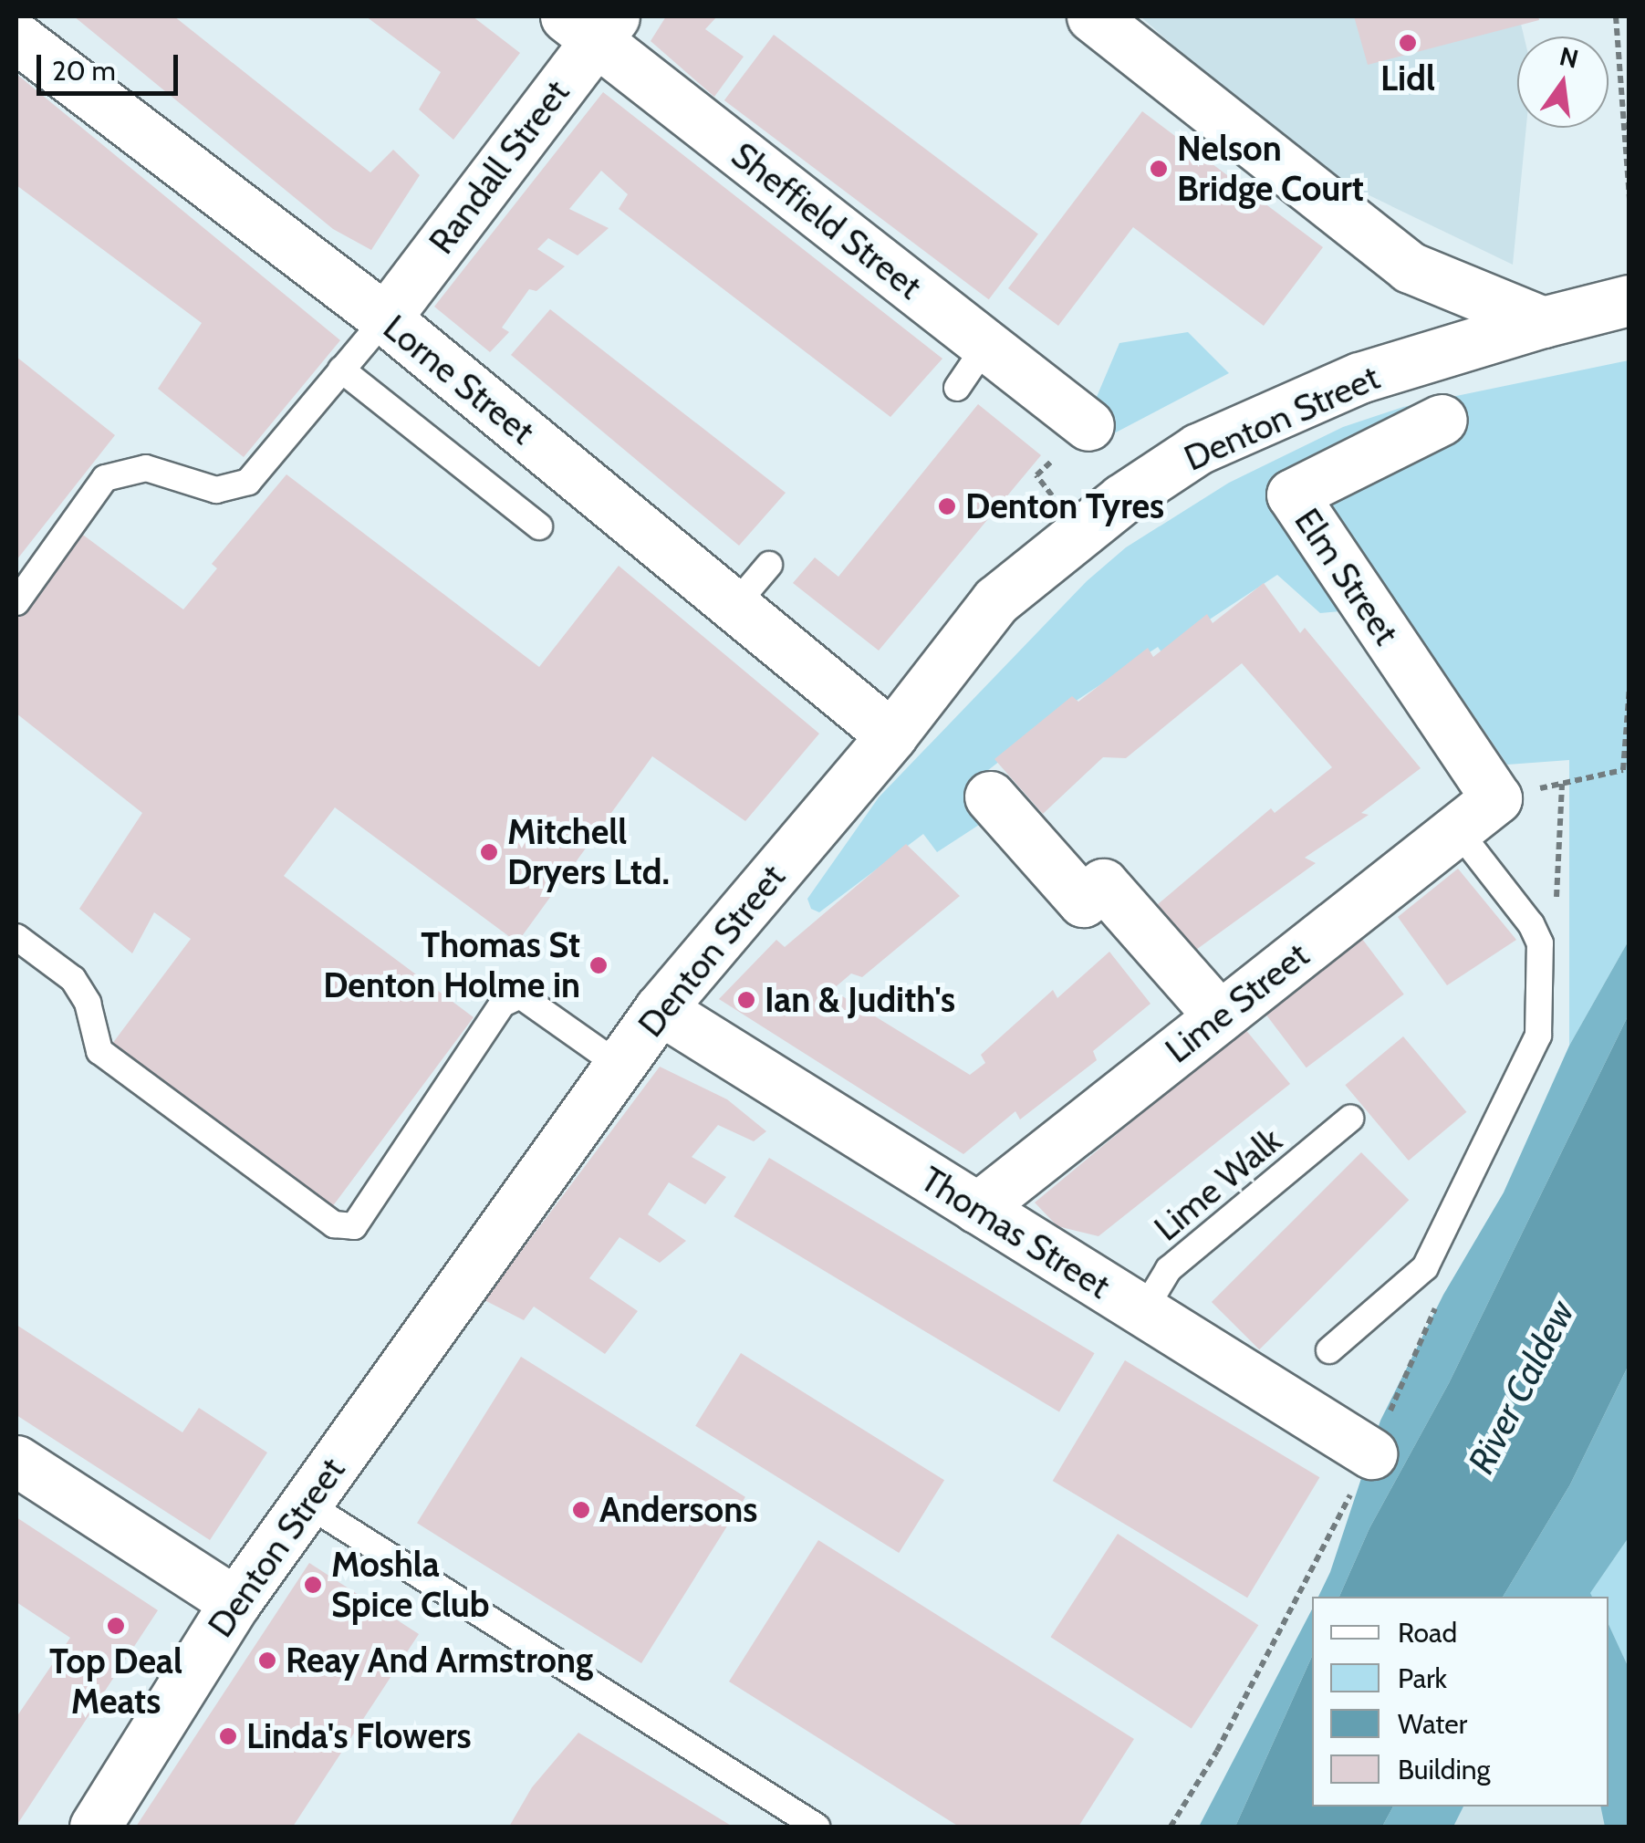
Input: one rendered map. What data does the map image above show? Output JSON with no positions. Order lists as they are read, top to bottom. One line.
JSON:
{"streets":{"street":["Randall Street","Sheffield Street","Lorne Street","Denton Street","Elm Street","Lime Street","Thomas Street"],"lane":["Lime Walk"]},"crossings":[["Randall Street","Sheffield Street"],["Randall Street","Lorne Street"],["Lorne Street","Denton Street"],["Denton Street","Thomas Street"],["Elm Street","Lime Street"],["Lime Street","Thomas Street"],["Lime Walk","Thomas Street"]],"water":["River Caldew"],"places":["Lidl","Nelson Bridge Court","Denton Tyres","Mitchell Dryers Ltd.","Thomas St Denton Holme in","Ian & Judith's","Andersons","Moshla Spice Club","Top Deal Meats","Reay And Armstrong","Linda's Flowers"],"legend":["Road","Park","Water","Building"],"scale_bar":"20 m","north":"top"}
